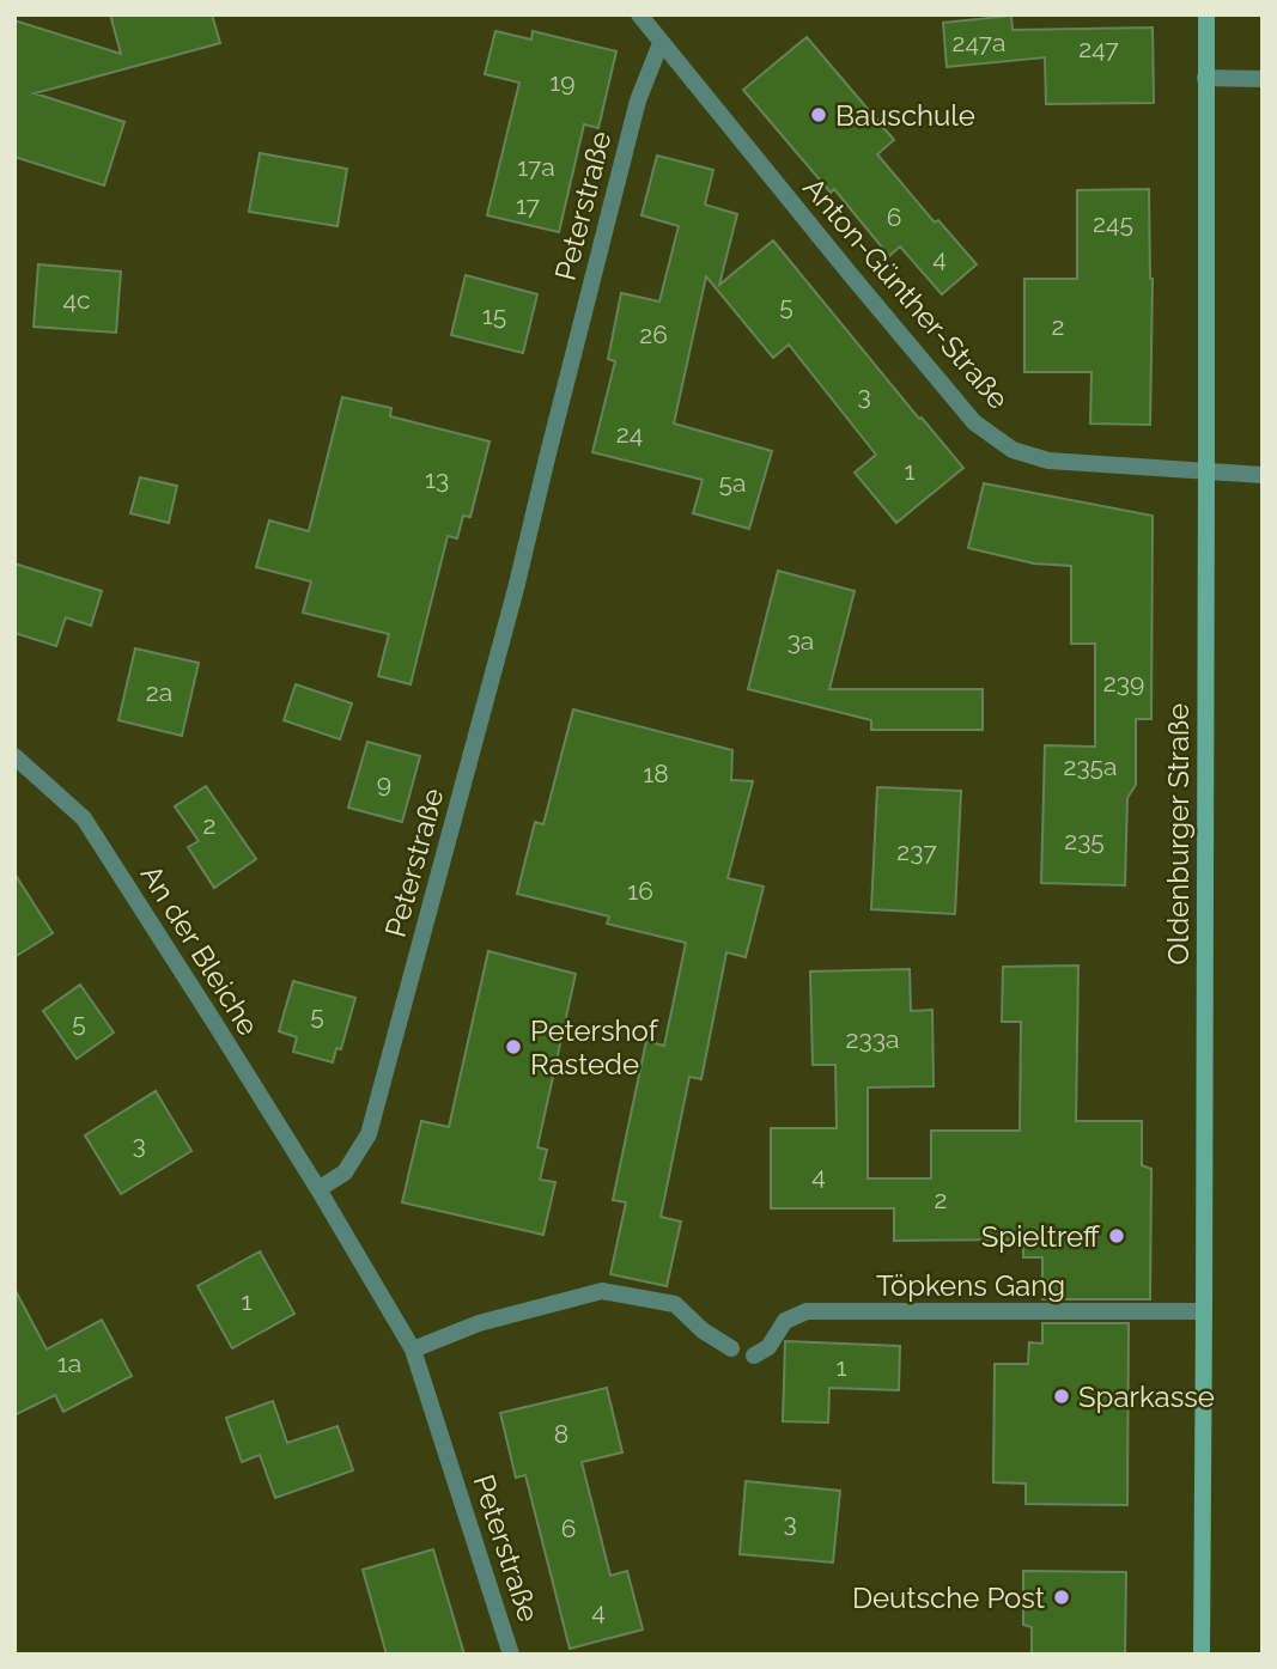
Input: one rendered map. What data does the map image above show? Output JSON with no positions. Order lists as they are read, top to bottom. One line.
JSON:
{"streets":{"street":["Peterstraße","Anton-Günther-Straße","Oldenburger Straße","An der Bleiche","Töpkens Gang"]},"crossings":[["Peterstraße","Anton-Günther-Straße"],["Peterstraße","An der Bleiche"],["Anton-Günther-Straße","Oldenburger Straße"],["Oldenburger Straße","Töpkens Gang"]],"places":["Bauschule","Petershof Rastede","Spieltreff","Sparkasse","Deutsche Post"],"house_numbers":["247a","247","19","17a","17","6","245","4","4c","5","15","2","26","3","24","1","13","5a","3a","239","2a","235a","18","9","2","235","237","16","5","5","233a","3","4","2","1","1a","1","8","3","6","4"]}
